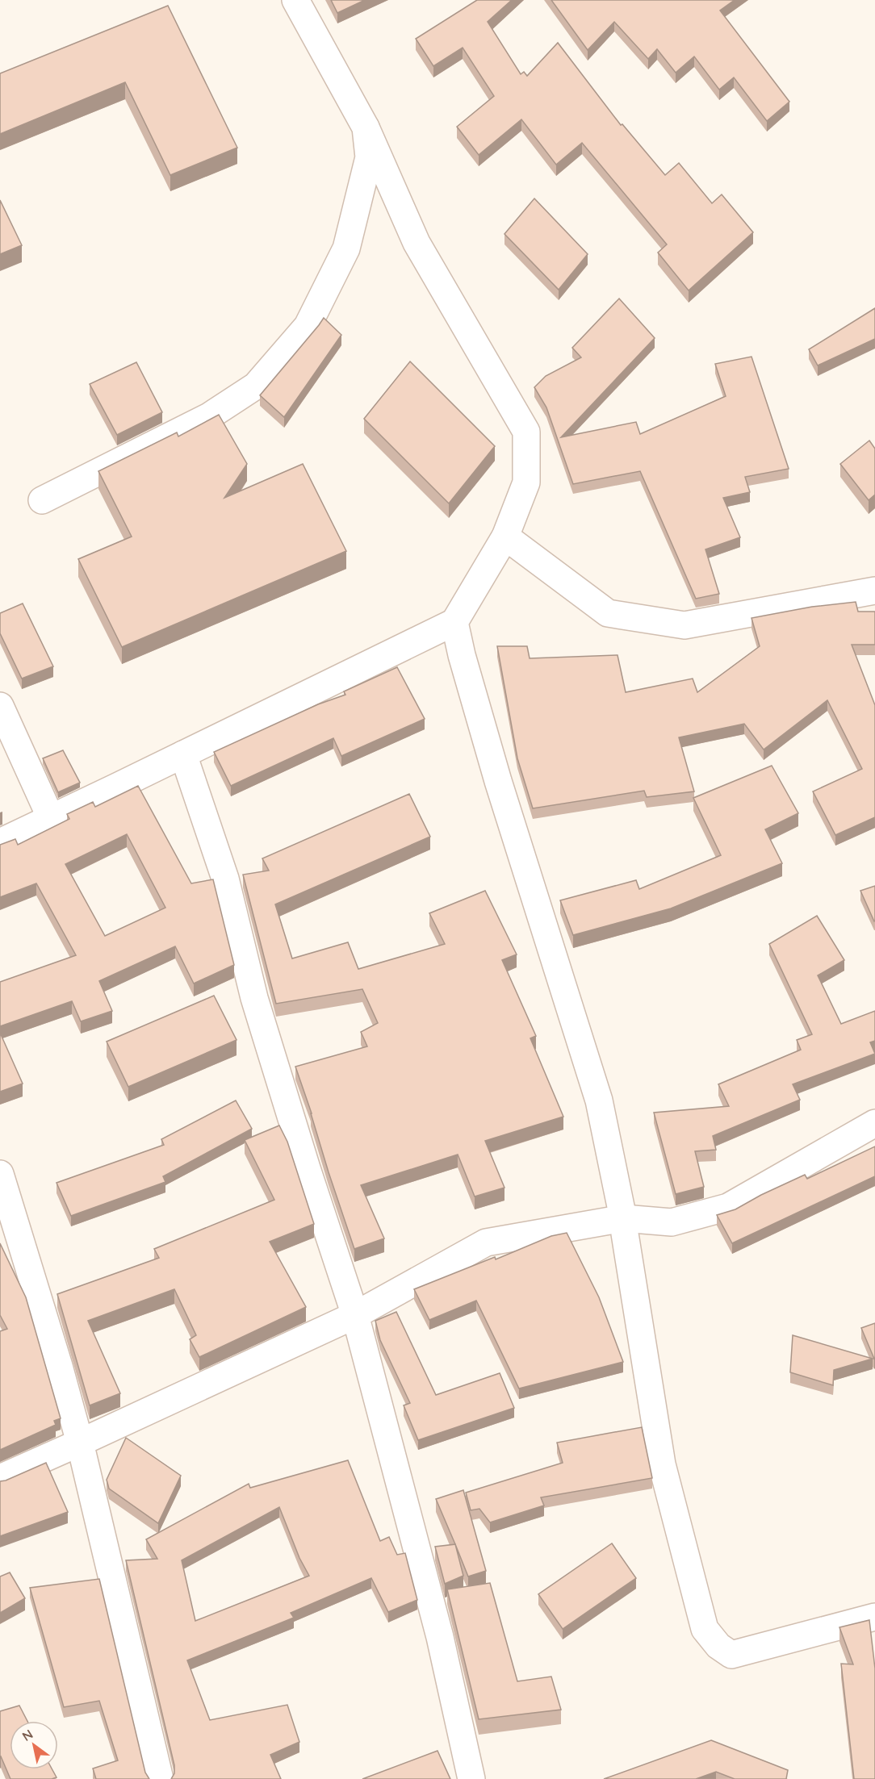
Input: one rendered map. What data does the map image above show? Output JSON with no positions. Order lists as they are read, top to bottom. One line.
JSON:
{"north":"top left"}
